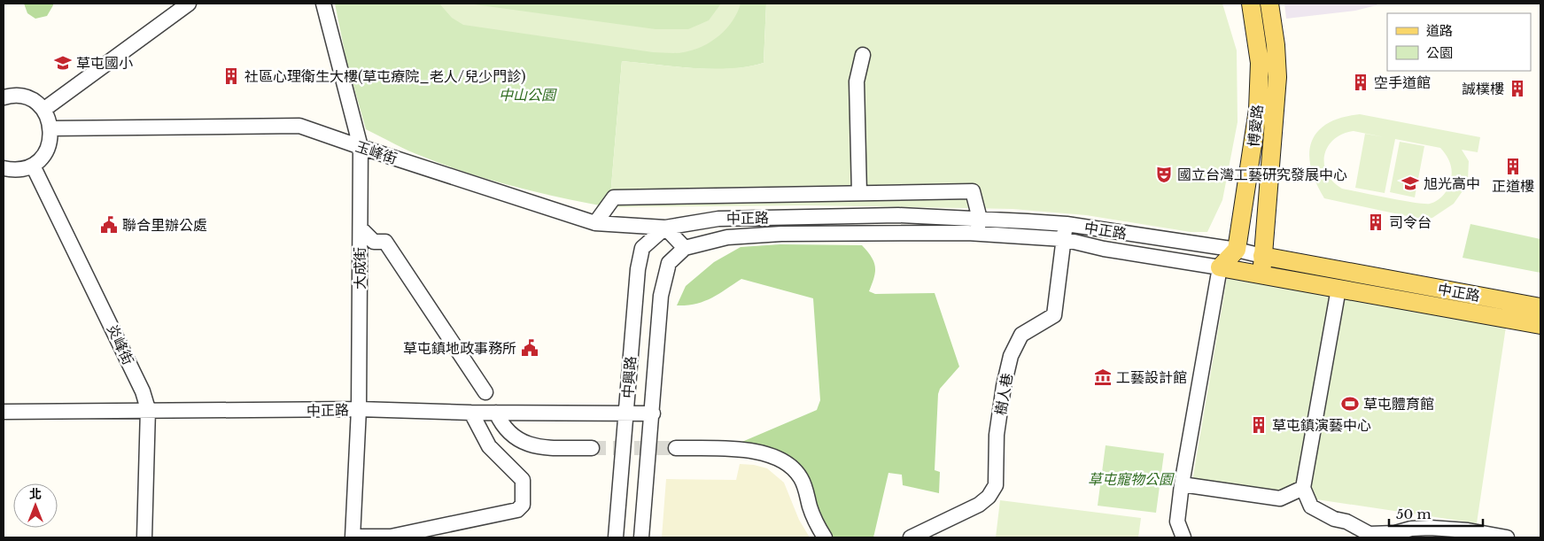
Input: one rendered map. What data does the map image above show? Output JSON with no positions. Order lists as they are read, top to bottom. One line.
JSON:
{"streets":{"main road":["博愛路","中正路"],"street":["玉峰街","大成街","炎峰街","中興路","樹人巷"]},"crossings":[["博愛路","中正路"],["玉峰街","中正路"],["玉峰街","大成街"],["玉峰街","中興路"],["中正路","大成街"],["中正路","炎峰街"],["中正路","中興路"],["中正路","樹人巷"]],"parks":["中山公園","草屯寵物公園"],"places":{"school or university":["草屯國小","旭光高中"],"building":["社區心理衛生大樓(草屯療院_老人/兒少門診)","空手道館","誠樸樓","正道樓","司令台","草屯鎮演藝中心"],"theatre":["國立台灣工藝研究發展中心"],"public building":["聯合里辦公處","草屯鎮地政事務所"],"museum":["工藝設計館"],"sports":["草屯體育館"]},"legend":["道路","公園"],"scale_bar":"50 m","north":"top"}
